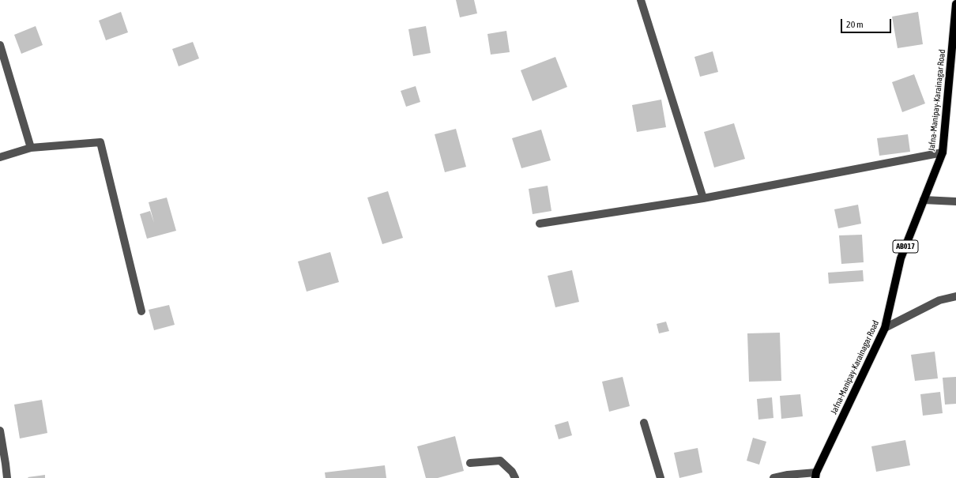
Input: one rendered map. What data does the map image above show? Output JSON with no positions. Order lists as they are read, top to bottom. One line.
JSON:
{"streets":{"main road":["Jafna-Manipay-Karainagar Road","AB017"]},"scale_bar":"20 m"}
